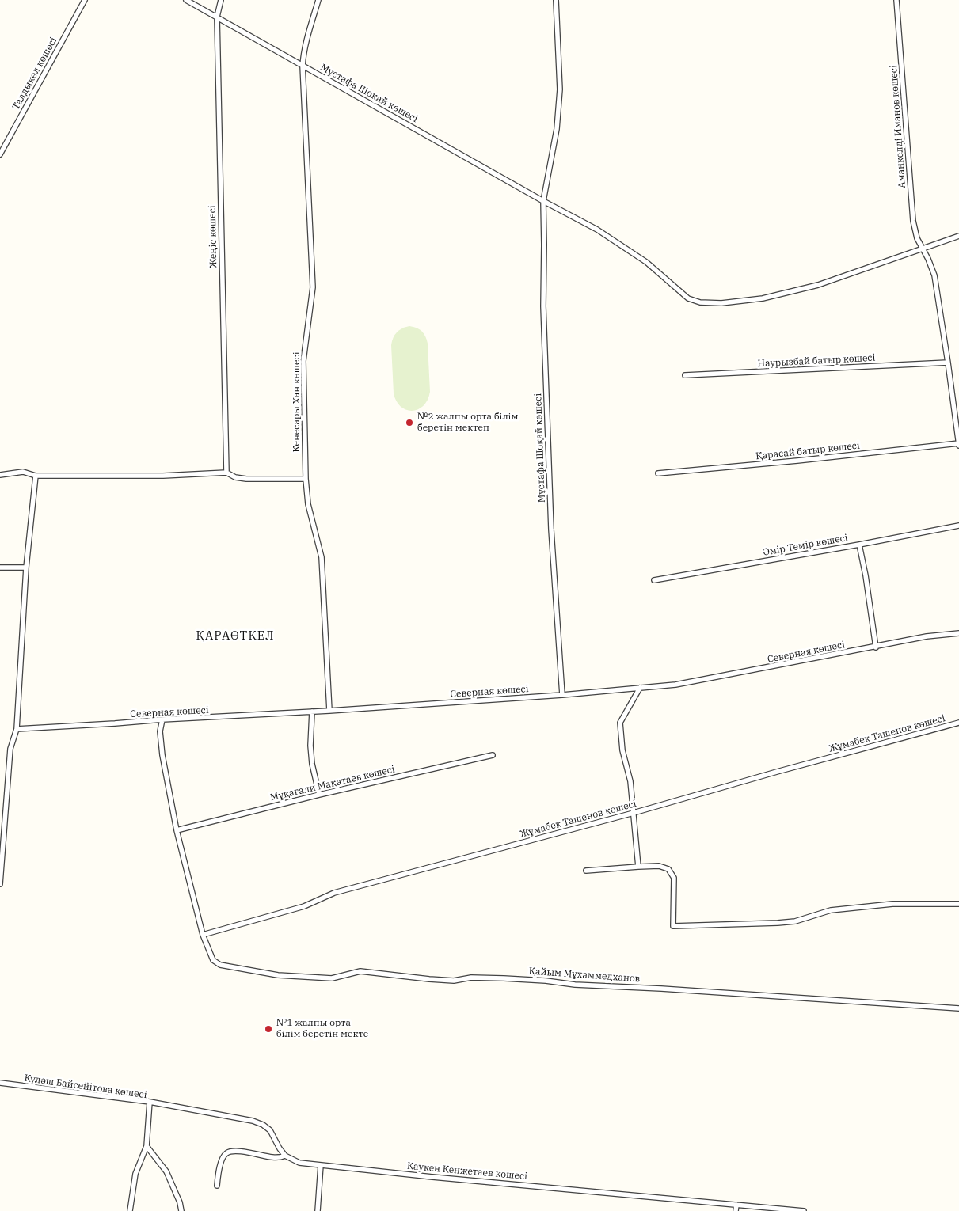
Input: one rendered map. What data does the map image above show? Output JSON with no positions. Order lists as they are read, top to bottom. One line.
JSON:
{"streets":{"street":["Талдыкөл көшесі","Мұстафа Шоқай көшесі","Аманкелді Иманов көшесі","Жеңіс көшесі","Наурызбай батыр көшесі","Кенесары Хан көшесі","Қарасай батыр көшесі","Әмір Темір көшесі","Северная көшесі","Жұмабек Ташенов көшесі","Мұқағали Мақатаев көшесі","Қайым Мұхаммедханов","Күләш Байсейітова көшесі","Каукен Кенжетаев көшесі"]},"crossings":[["Мұстафа Шоқай көшесі","Жеңіс көшесі"],["Мұстафа Шоқай көшесі","Кенесары Хан көшесі"],["Мұстафа Шоқай көшесі","Северная көшесі"],["Аманкелді Иманов көшесі","Наурызбай батыр көшесі"],["Аманкелді Иманов көшесі","Қарасай батыр көшесі"],["Кенесары Хан көшесі","Северная көшесі"],["Жұмабек Ташенов көшесі","Қайым Мұхаммедханов"]],"districts":["ҚАРАӨТКЕЛ"],"places":["№2 жалпы орта білім беретін мектеп","№1 жалпы орта білім беретін мекте"]}
